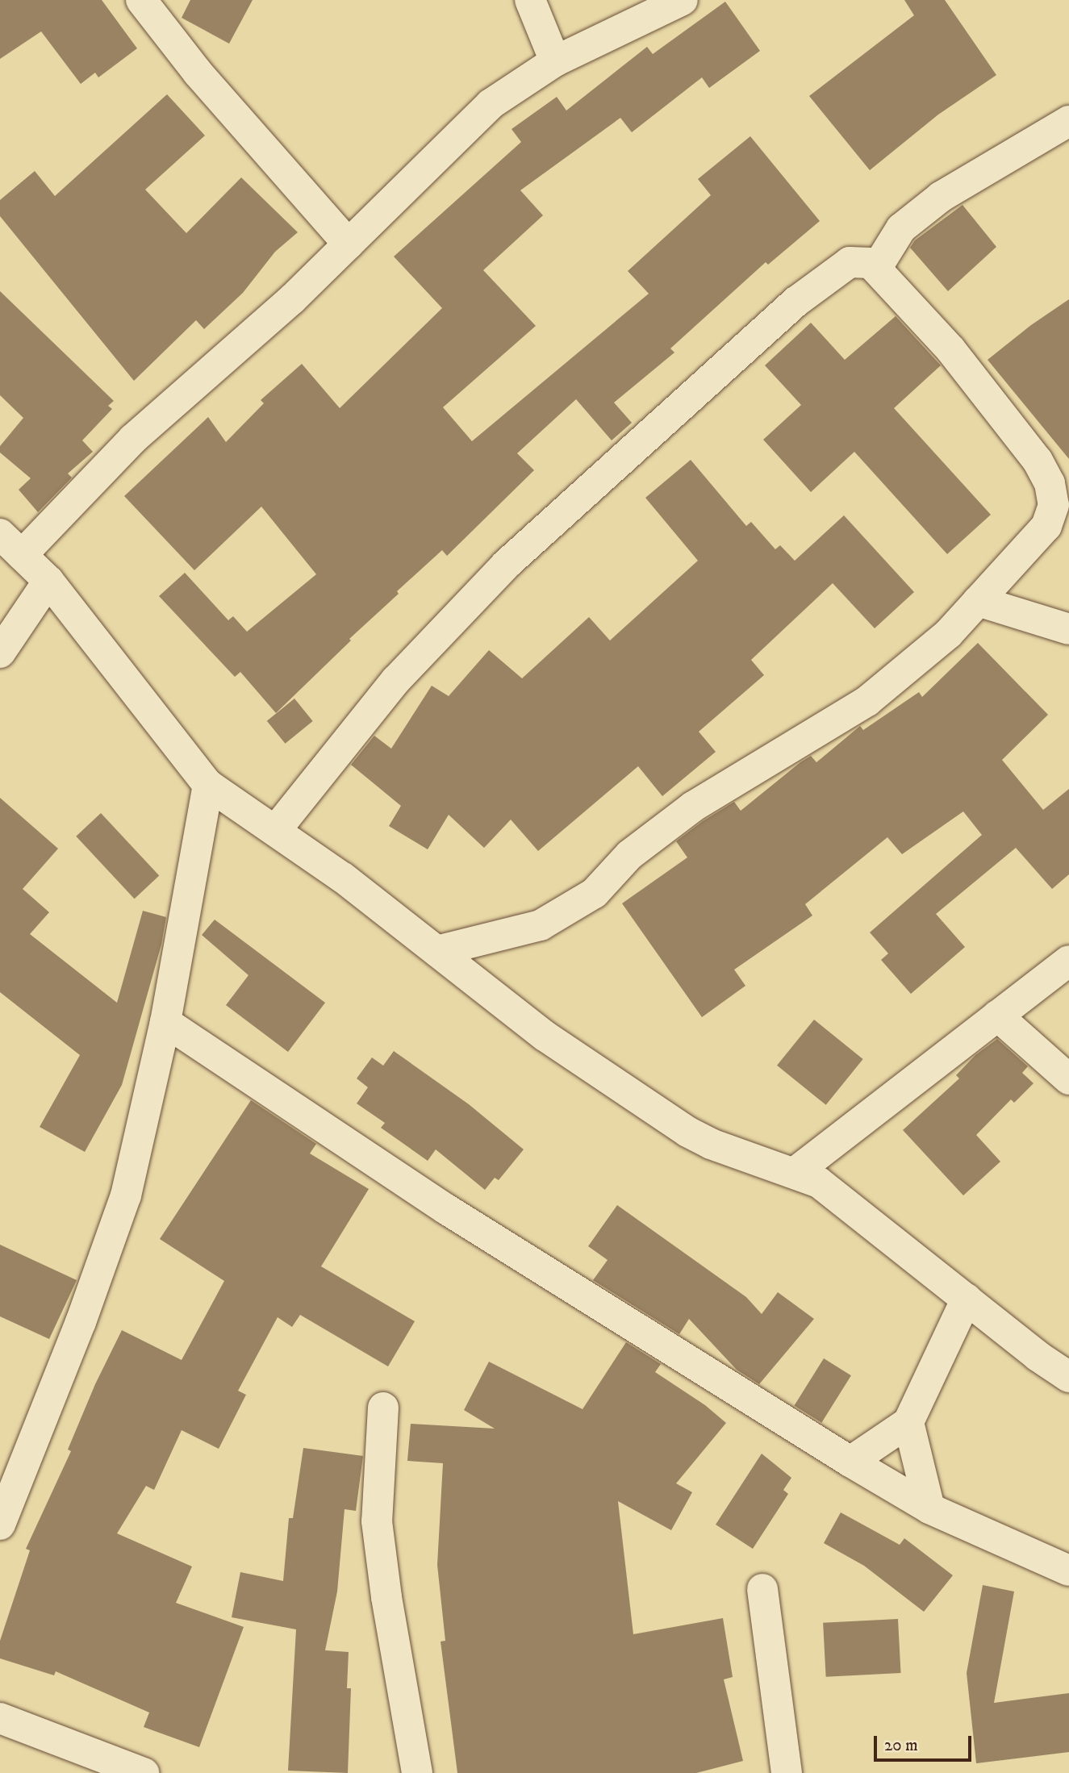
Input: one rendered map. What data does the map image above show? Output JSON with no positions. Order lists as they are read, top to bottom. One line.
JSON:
{"scale_bar":"20 m"}
